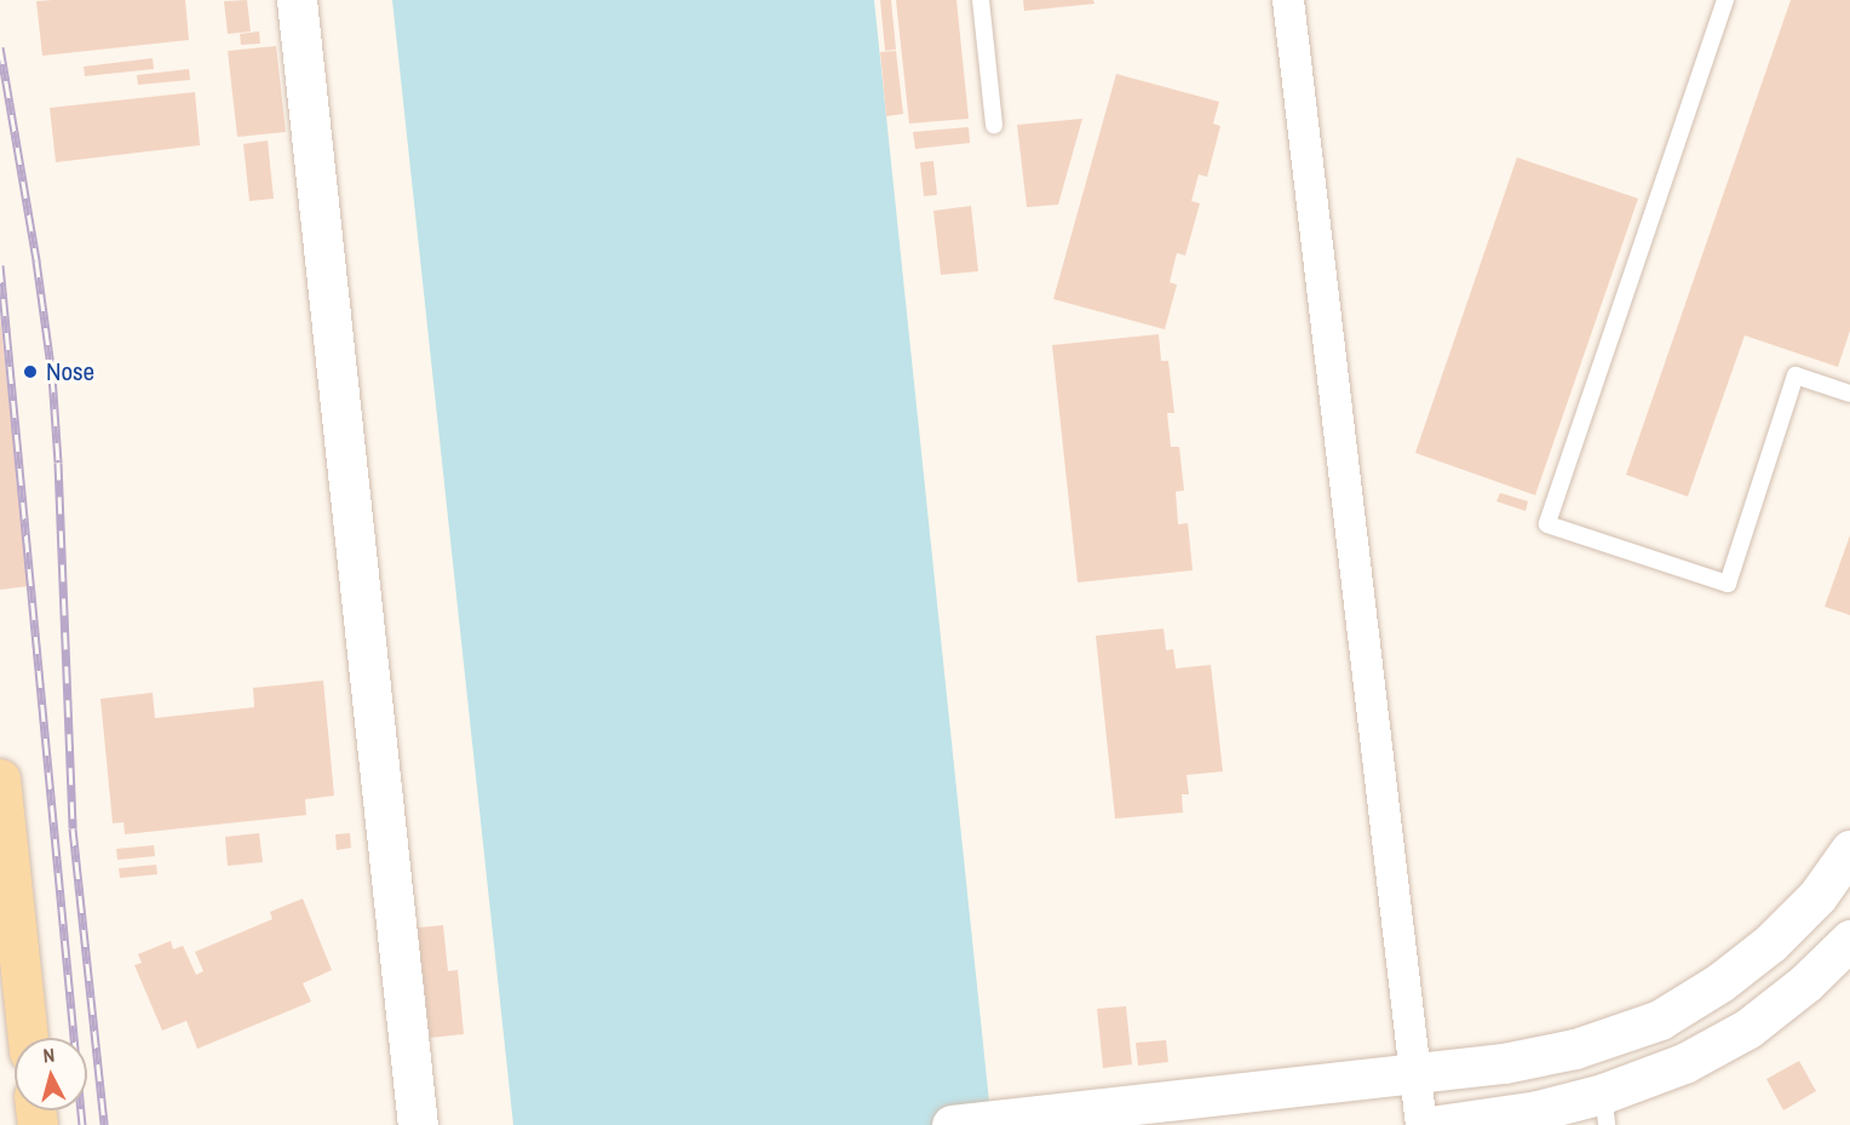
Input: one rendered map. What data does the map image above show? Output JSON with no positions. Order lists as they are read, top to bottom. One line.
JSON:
{"places":["Nose"],"north":"top"}
